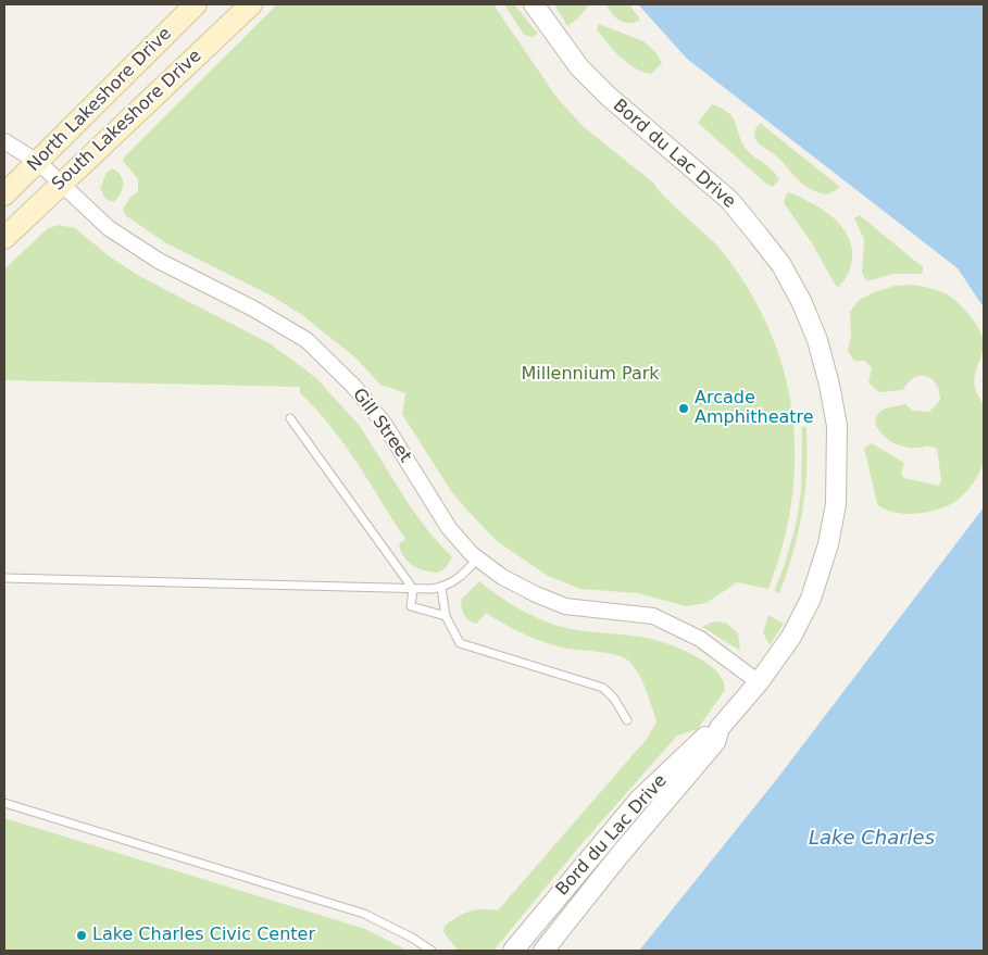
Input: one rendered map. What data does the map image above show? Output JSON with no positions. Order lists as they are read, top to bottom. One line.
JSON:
{"streets":{"main road":["North Lakeshore Drive","South Lakeshore Drive"],"street":["Bord du Lac Drive","Gill Street"]},"crossings":[["North Lakeshore Drive","Gill Street"],["South Lakeshore Drive","Gill Street"],["Bord du Lac Drive","Gill Street"]],"water":["Lake Charles"],"parks":["Millennium Park"],"places":["Arcade Amphitheatre","Lake Charles Civic Center"]}
